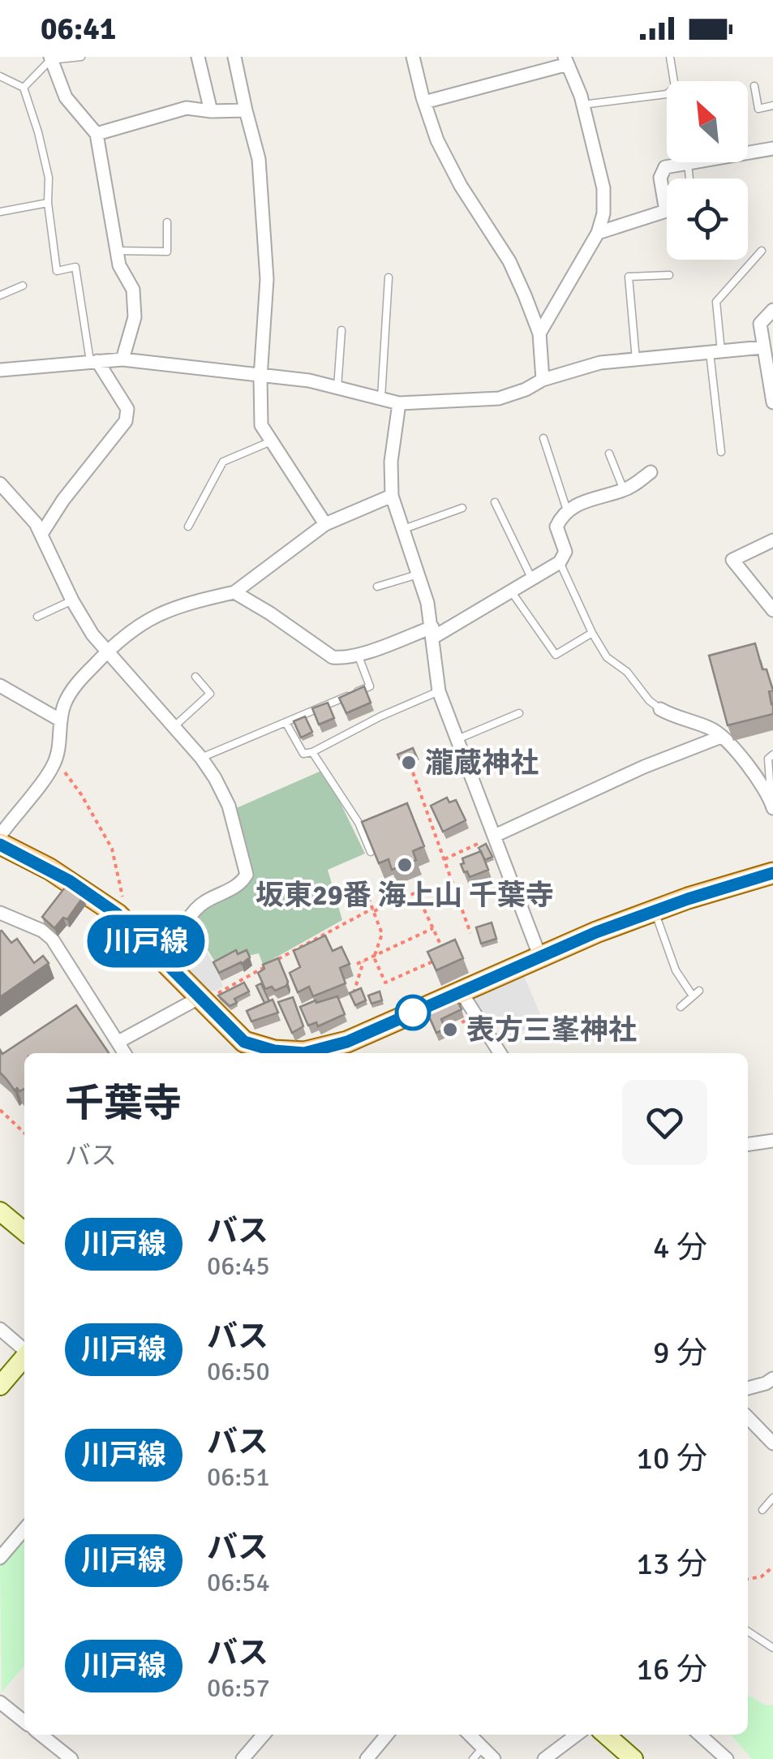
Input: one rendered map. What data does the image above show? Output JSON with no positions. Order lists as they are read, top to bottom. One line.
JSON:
{"places":["瀧蔵神社","坂東29番 海上山 千葉寺","表方三峯神社"],"lines":["bus line 川戸線"],"north":"top left","page":{"status":"06:41","on_map":"川戸線","heading":["千葉寺","バス"],"list":[{"mark":"川戸線","name":"バス","note":"06:45","value":"4 分"},{"mark":"川戸線","name":"バス","note":"06:50","value":"9 分"},{"mark":"川戸線","name":"バス","note":"06:51","value":"10 分"},{"mark":"川戸線","name":"バス","note":"06:54","value":"13 分"},{"mark":"川戸線","name":"バス","note":"06:57","value":"16 分"}]}}
